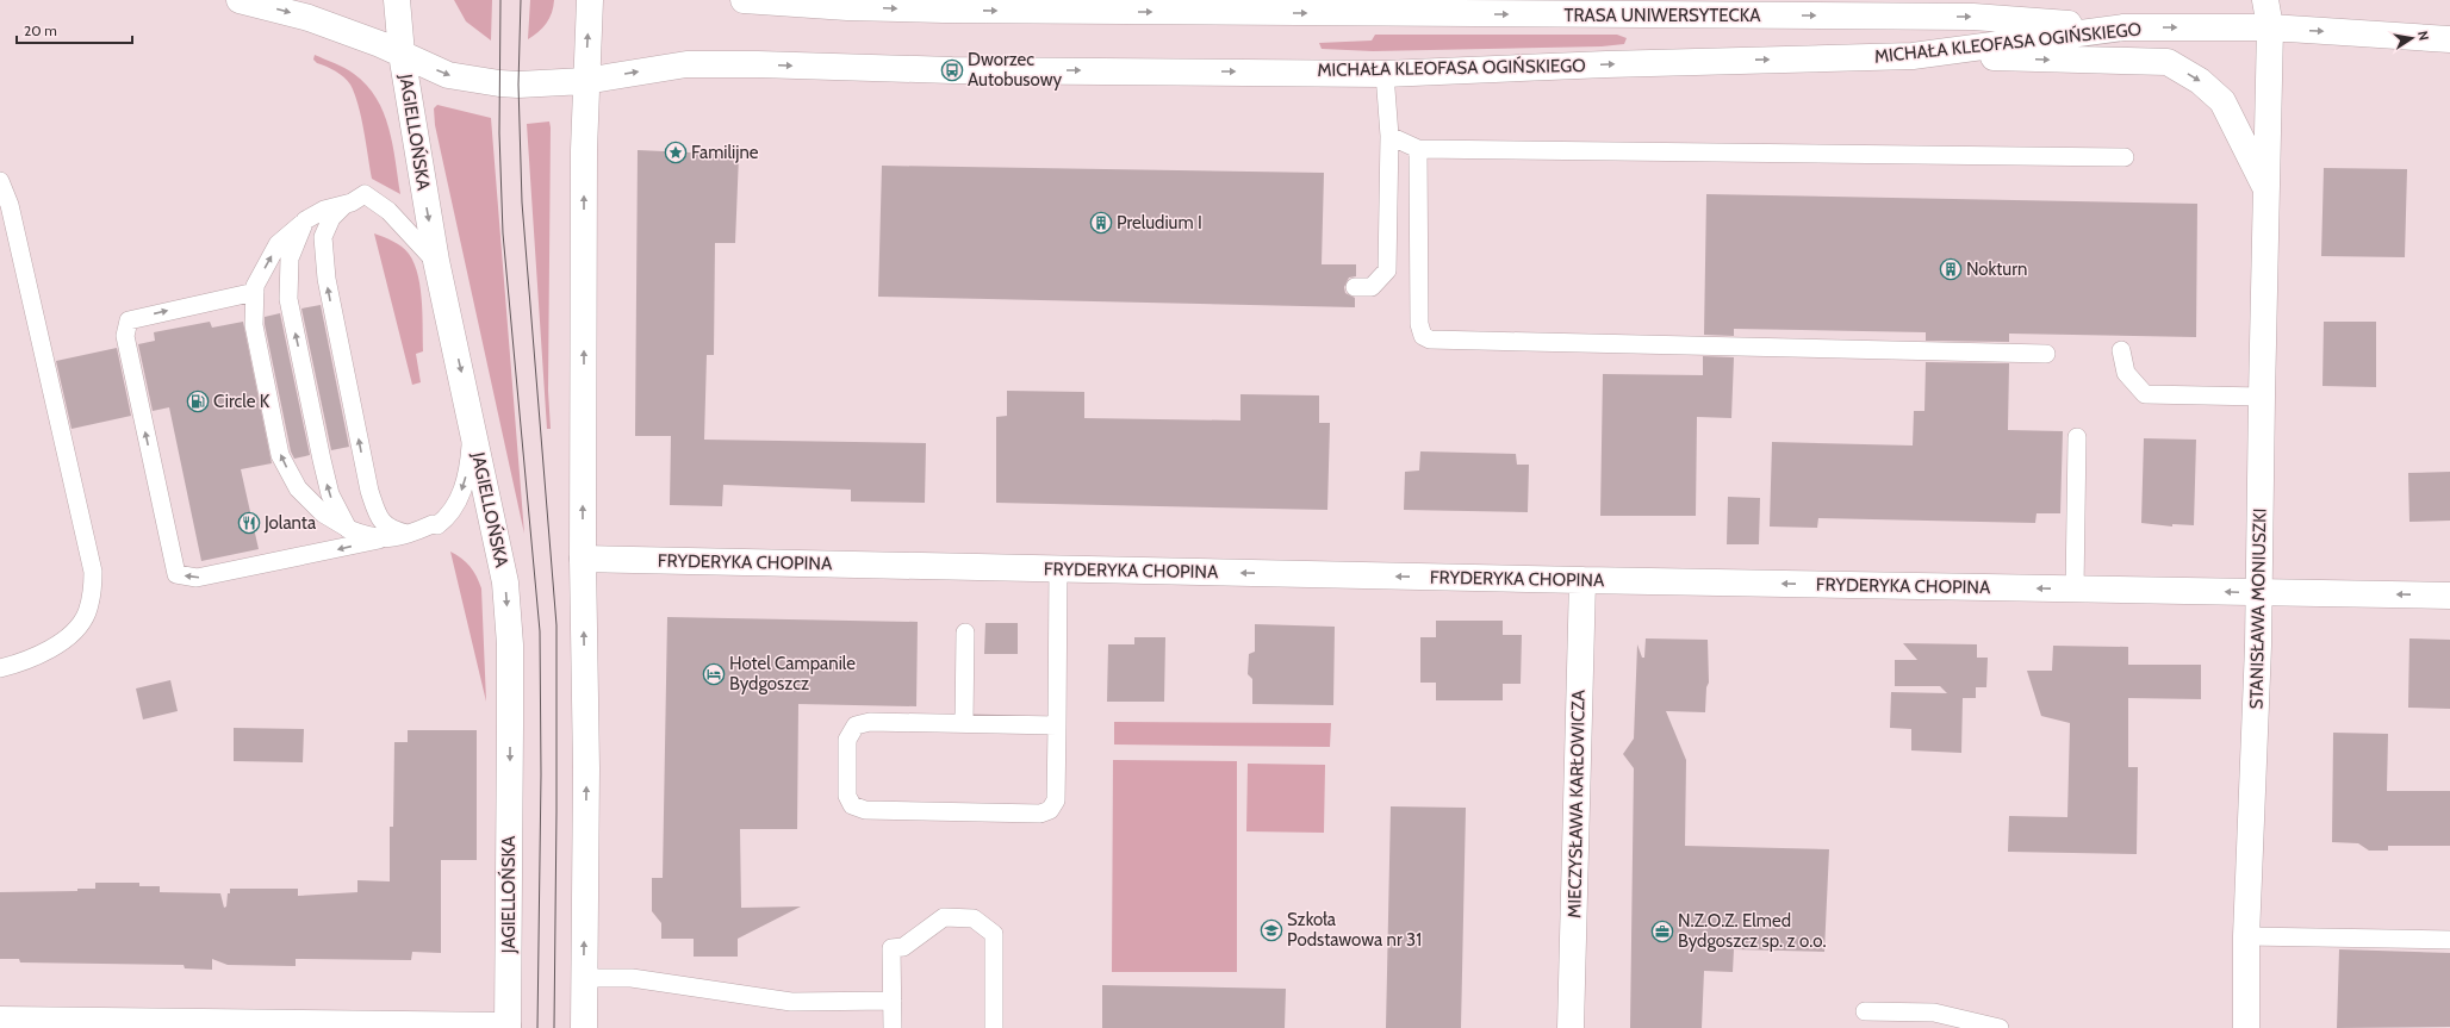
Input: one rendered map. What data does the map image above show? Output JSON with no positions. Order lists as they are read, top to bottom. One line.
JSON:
{"streets":{"main road":["TRASA UNIWERSYTECKA","MICHAŁA KLEOFASA OGIŃSKIEGO","JAGIELLOŃSKA","FRYDERYKA CHOPINA","STANISŁAWA MONIUSZKI","MIECZYSŁAWA KARŁOWICZA"]},"crossings":[["TRASA UNIWERSYTECKA","MICHAŁA KLEOFASA OGIŃSKIEGO"],["MICHAŁA KLEOFASA OGIŃSKIEGO","JAGIELLOŃSKA"],["MICHAŁA KLEOFASA OGIŃSKIEGO","STANISŁAWA MONIUSZKI"],["FRYDERYKA CHOPINA","STANISŁAWA MONIUSZKI"],["FRYDERYKA CHOPINA","MIECZYSŁAWA KARŁOWICZA"]],"one_way":["TRASA UNIWERSYTECKA","MICHAŁA KLEOFASA OGIŃSKIEGO","FRYDERYKA CHOPINA"],"places":{"bus stop":["Dworzec Autobusowy"],"place":["Familijne"],"building":["Preludium I","Nokturn"],"fuel station":["Circle K"],"restaurant":["Jolanta"],"hotel":["Hotel Campanile Bydgoszcz"],"school or university":["Szkoła Podstawowa nr 31"],"office":["N.Z.O.Z. Elmed Bydgoszcz sp. z o.o."]},"scale_bar":"20 m","north":"right"}
